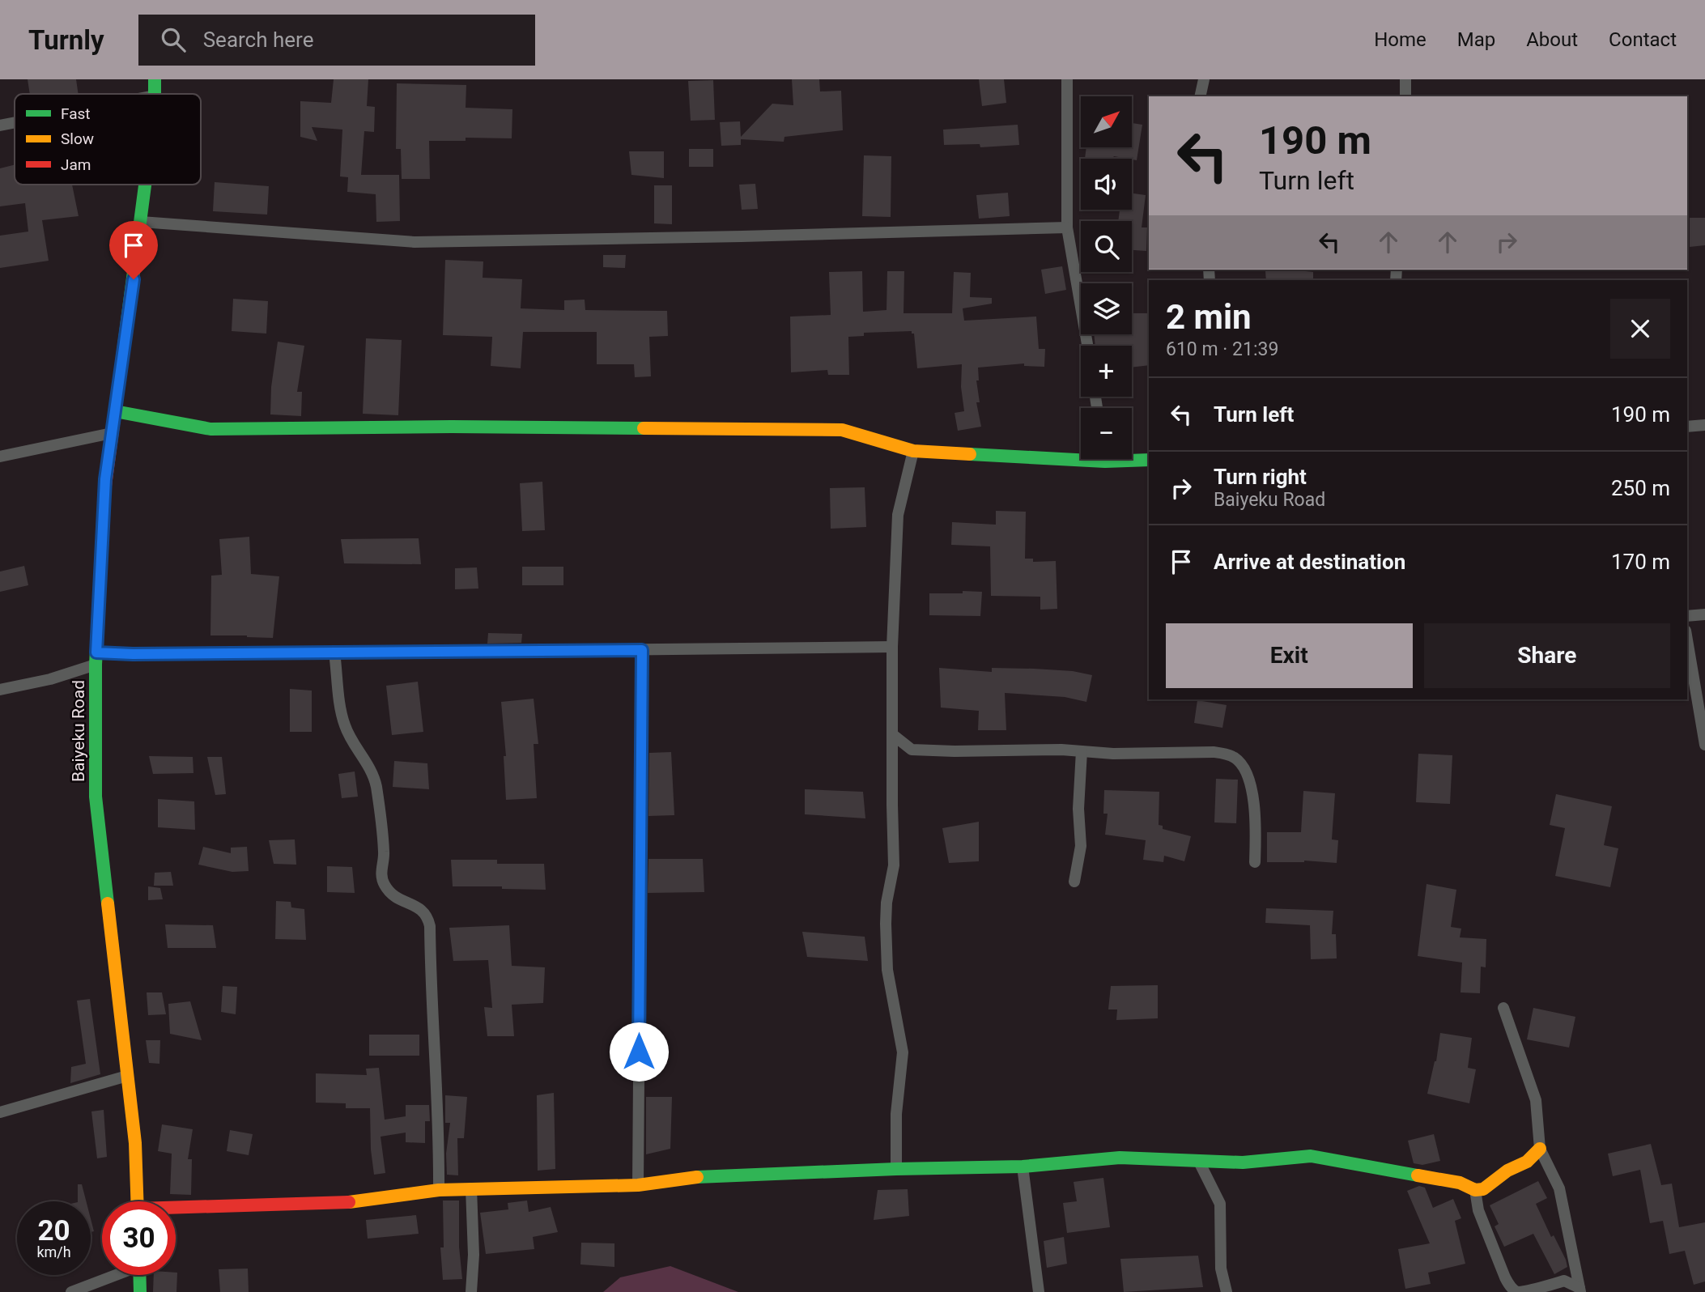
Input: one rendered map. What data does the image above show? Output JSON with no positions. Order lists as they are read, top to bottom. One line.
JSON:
{"streets":{"street":["Baiyeku Road"]},"legend":["Fast","Slow","Jam"],"north":"top right","page":{"header":"Turnly","search":"Search here","nav":["Home","Map","About","Contact"],"map_buttons":["+","−"],"turn":["190 m","Turn left"],"heading":["2 min","610 m · 21:39"],"list":[{"name":"Turn left","value":"190 m"},{"name":"Turn right","note":"Baiyeku Road","value":"250 m"},{"name":"Arrive at destination","value":"170 m"}],"buttons":["Exit","Share"],"speed":"20 km/h","limit":"30"}}
